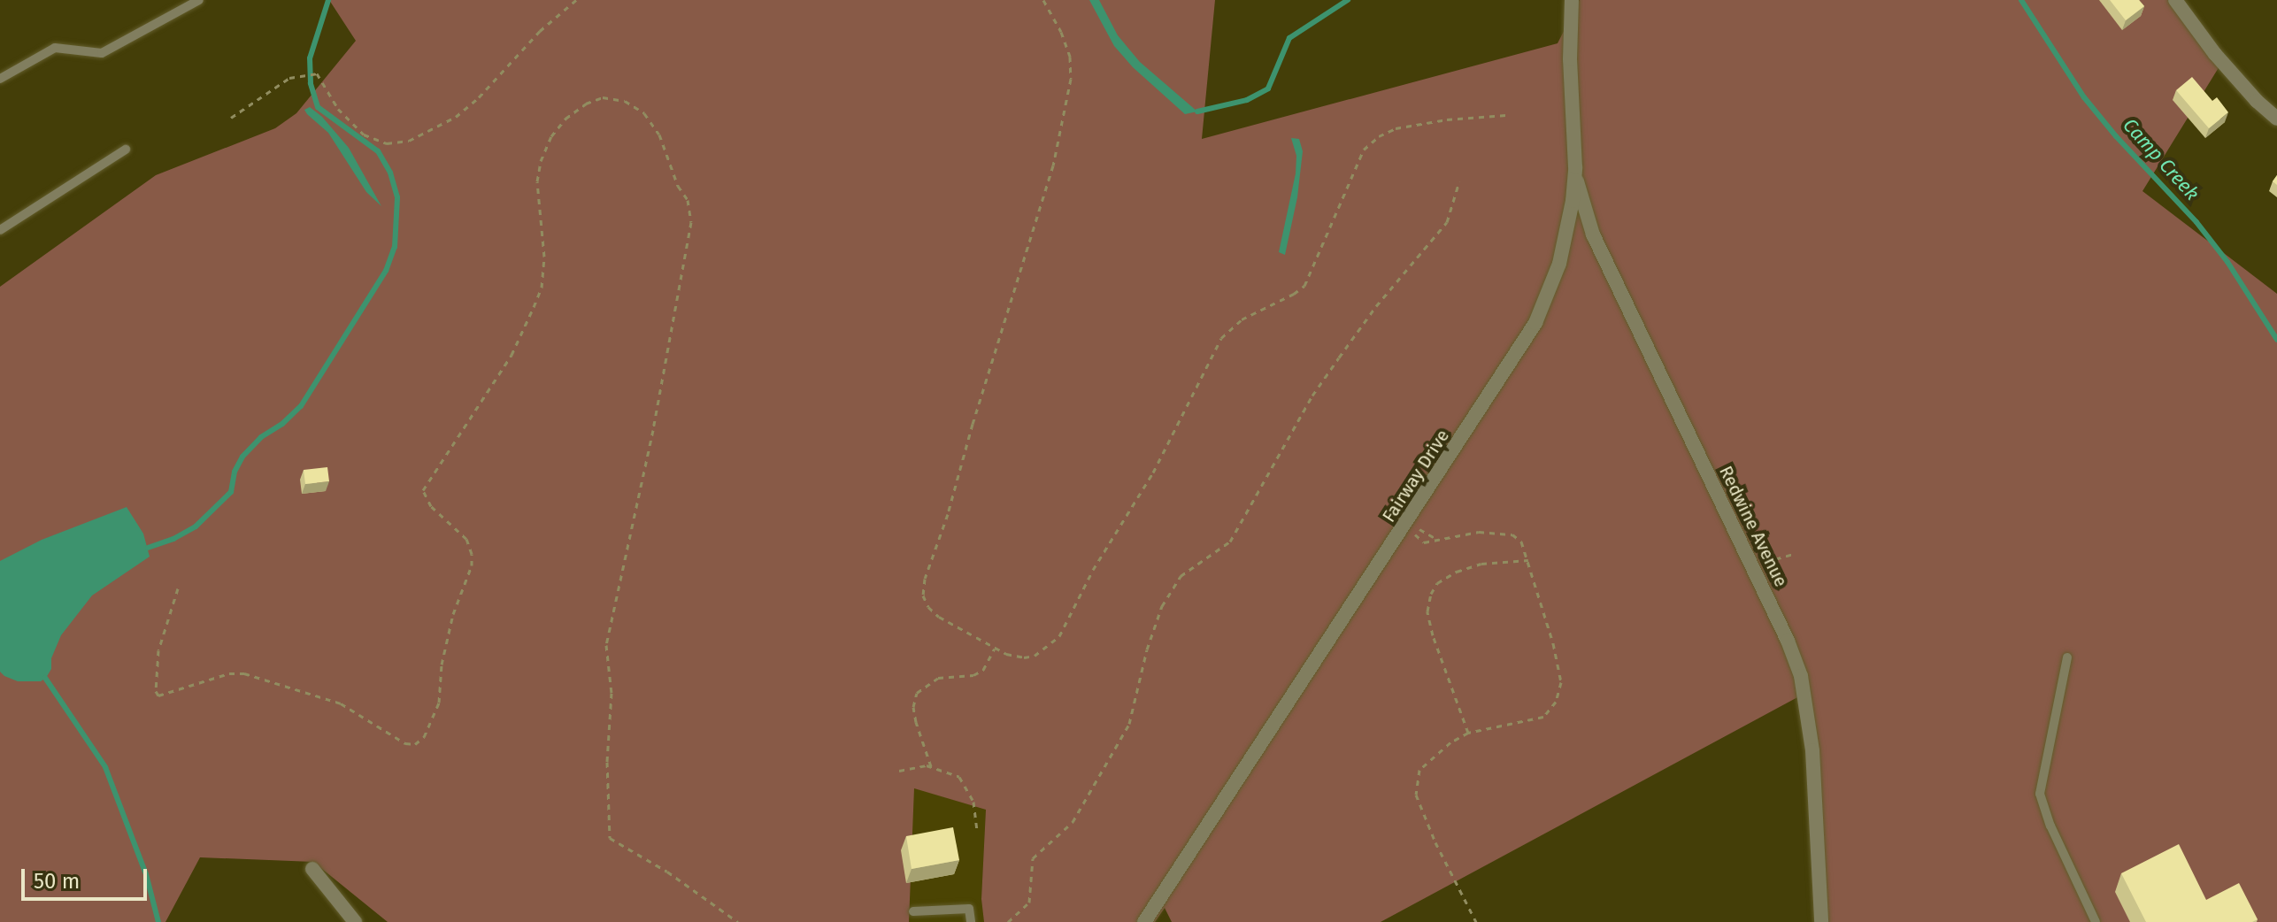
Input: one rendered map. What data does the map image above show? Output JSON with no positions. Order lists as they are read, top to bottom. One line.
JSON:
{"streets":{"street":["Fairway Drive","Redwine Avenue"]},"crossings":[["Fairway Drive","Redwine Avenue"]],"water":["Camp Creek"],"scale_bar":"50 m"}
